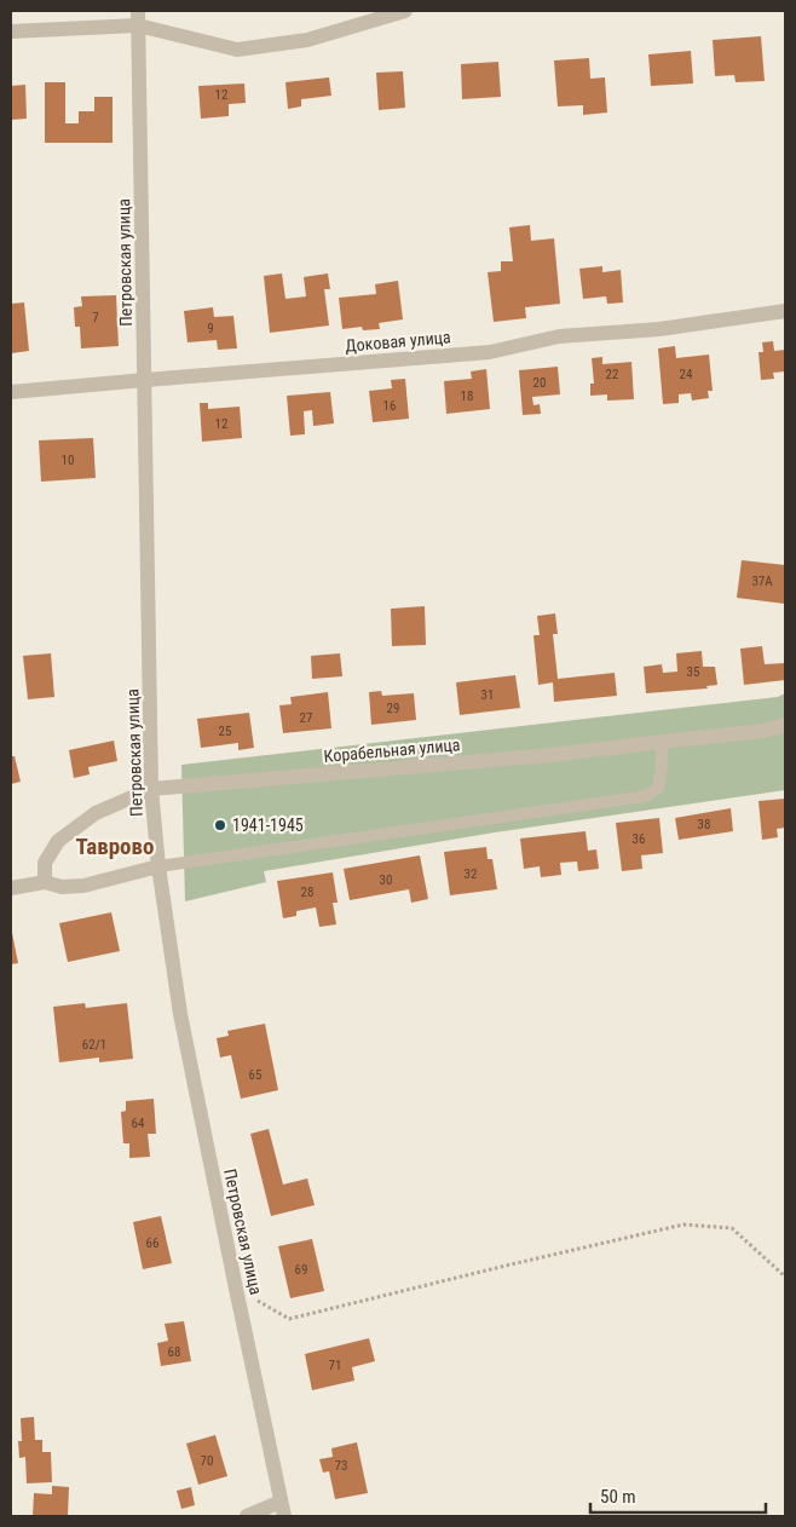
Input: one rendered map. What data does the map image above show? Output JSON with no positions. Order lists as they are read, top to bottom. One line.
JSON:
{"streets":{"street":["Петровская улица","Доковая улица","Корабельная улица"]},"crossings":[["Петровская улица","Доковая улица"],["Петровская улица","Корабельная улица"]],"districts":["Таврово"],"places":["1941-1945"],"house_numbers":["12","7","9","22","24","20","18","16","12","10","37А","35","31","29","27","25","38","36","32","30","28","62/1","65","64","66","69","68","71","70","73"],"scale_bar":"50 m"}
